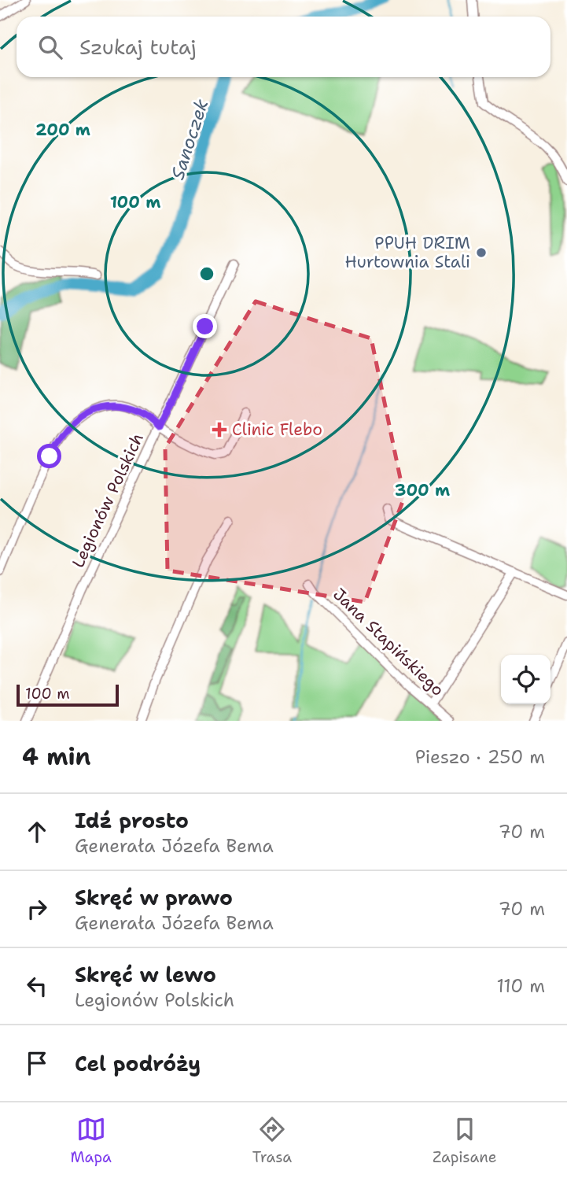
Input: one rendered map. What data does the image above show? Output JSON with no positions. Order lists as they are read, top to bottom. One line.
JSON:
{"streets":{"street":["Legionów Polskich","Jana Stapińskiego"]},"water":["Sanoczek"],"places":{"other":["PPUH DRIM Hurtownia Stali"],"health":["Clinic Flebo"]},"scale_bar":"100 m","page":{"search":"Szukaj tutaj","scale":"100 m","heading":["4 min","Pieszo · 250 m"],"list":[["Idź prosto","Generała Józefa Bema","70 m"],["Skręć w prawo","Generała Józefa Bema","70 m"],["Skręć w lewo","Legionów Polskich","110 m"],"Cel podróży"],"nav":["Mapa","Trasa","Zapisane"]},"rings":["200 m","100 m","300 m"]}
